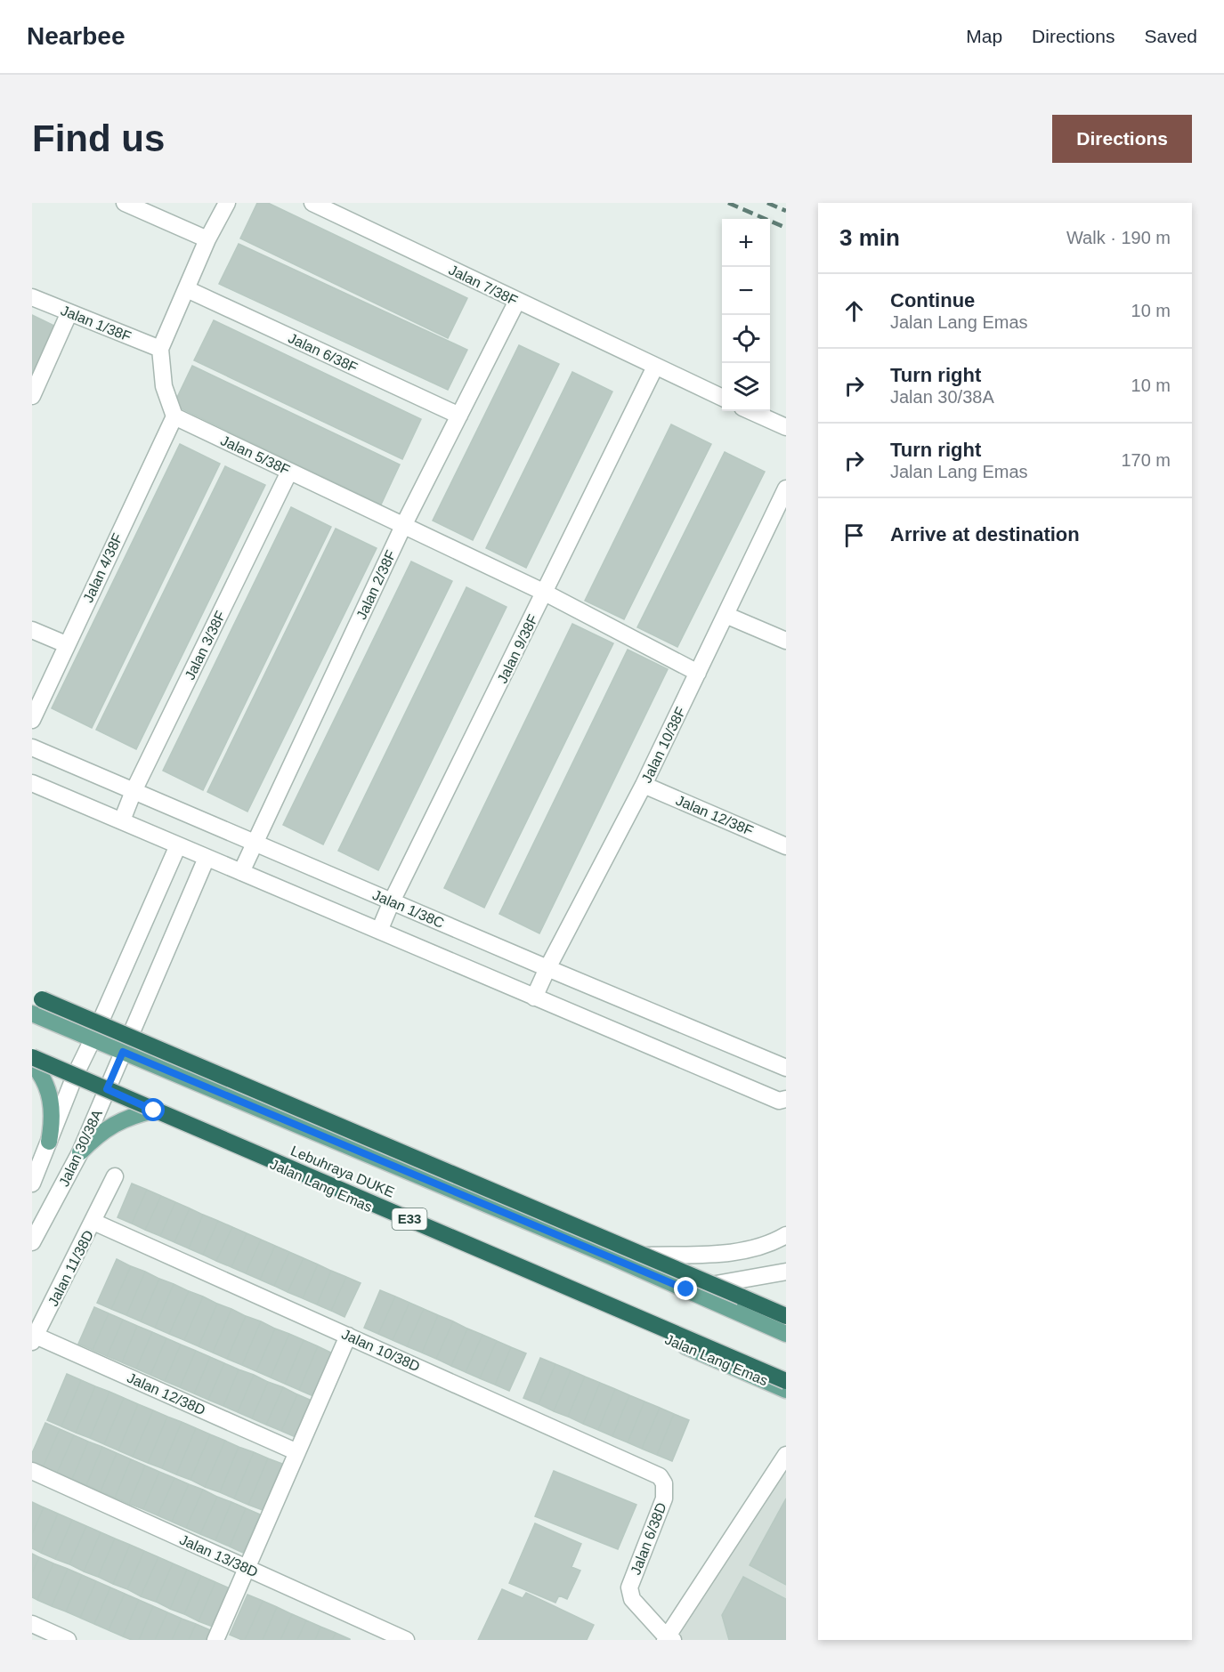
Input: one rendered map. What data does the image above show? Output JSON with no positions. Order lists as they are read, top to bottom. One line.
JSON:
{"streets":{"highway":["Lebuhraya DUKE","E33"],"main road":["Jalan Lang Emas"],"street":["Jalan 7/38F","Jalan 1/38F","Jalan 6/38F","Jalan 5/38F","Jalan 4/38F","Jalan 2/38F","Jalan 3/38F","Jalan 9/38F","Jalan 10/38F","Jalan 12/38F","Jalan 1/38C","Jalan 30/38A","Jalan 11/38D","Jalan 10/38D","Jalan 12/38D","Jalan 6/38D","Jalan 13/38D"]},"crossings":[["Jalan 7/38F","Jalan 2/38F"],["Jalan 7/38F","Jalan 9/38F"],["Jalan 6/38F","Jalan 2/38F"],["Jalan 5/38F","Jalan 4/38F"],["Jalan 5/38F","Jalan 2/38F"],["Jalan 5/38F","Jalan 3/38F"],["Jalan 5/38F","Jalan 9/38F"],["Jalan 5/38F","Jalan 10/38F"],["Jalan 2/38F","Jalan 1/38C"],["Jalan 3/38F","Jalan 1/38C"],["Jalan 9/38F","Jalan 1/38C"],["Jalan 10/38F","Jalan 12/38F"],["Jalan 10/38F","Jalan 1/38C"],["Jalan 30/38A","Jalan Lang Emas"],["Lebuhraya DUKE","Jalan Lang Emas"],["Jalan 11/38D","Jalan 10/38D"],["Jalan 11/38D","Jalan 12/38D"],["Jalan 10/38D","Jalan 6/38D"]],"page":{"header":"Nearbee","nav":["Map","Directions","Saved"],"buttons":"Directions","title":"Find us","heading":["3 min","Walk · 190 m"],"map_buttons":["+","−"],"list":[["Continue","Jalan Lang Emas","10 m"],["Turn right","Jalan 30/38A","10 m"],["Turn right","Jalan Lang Emas","170 m"],"Arrive at destination"]}}
